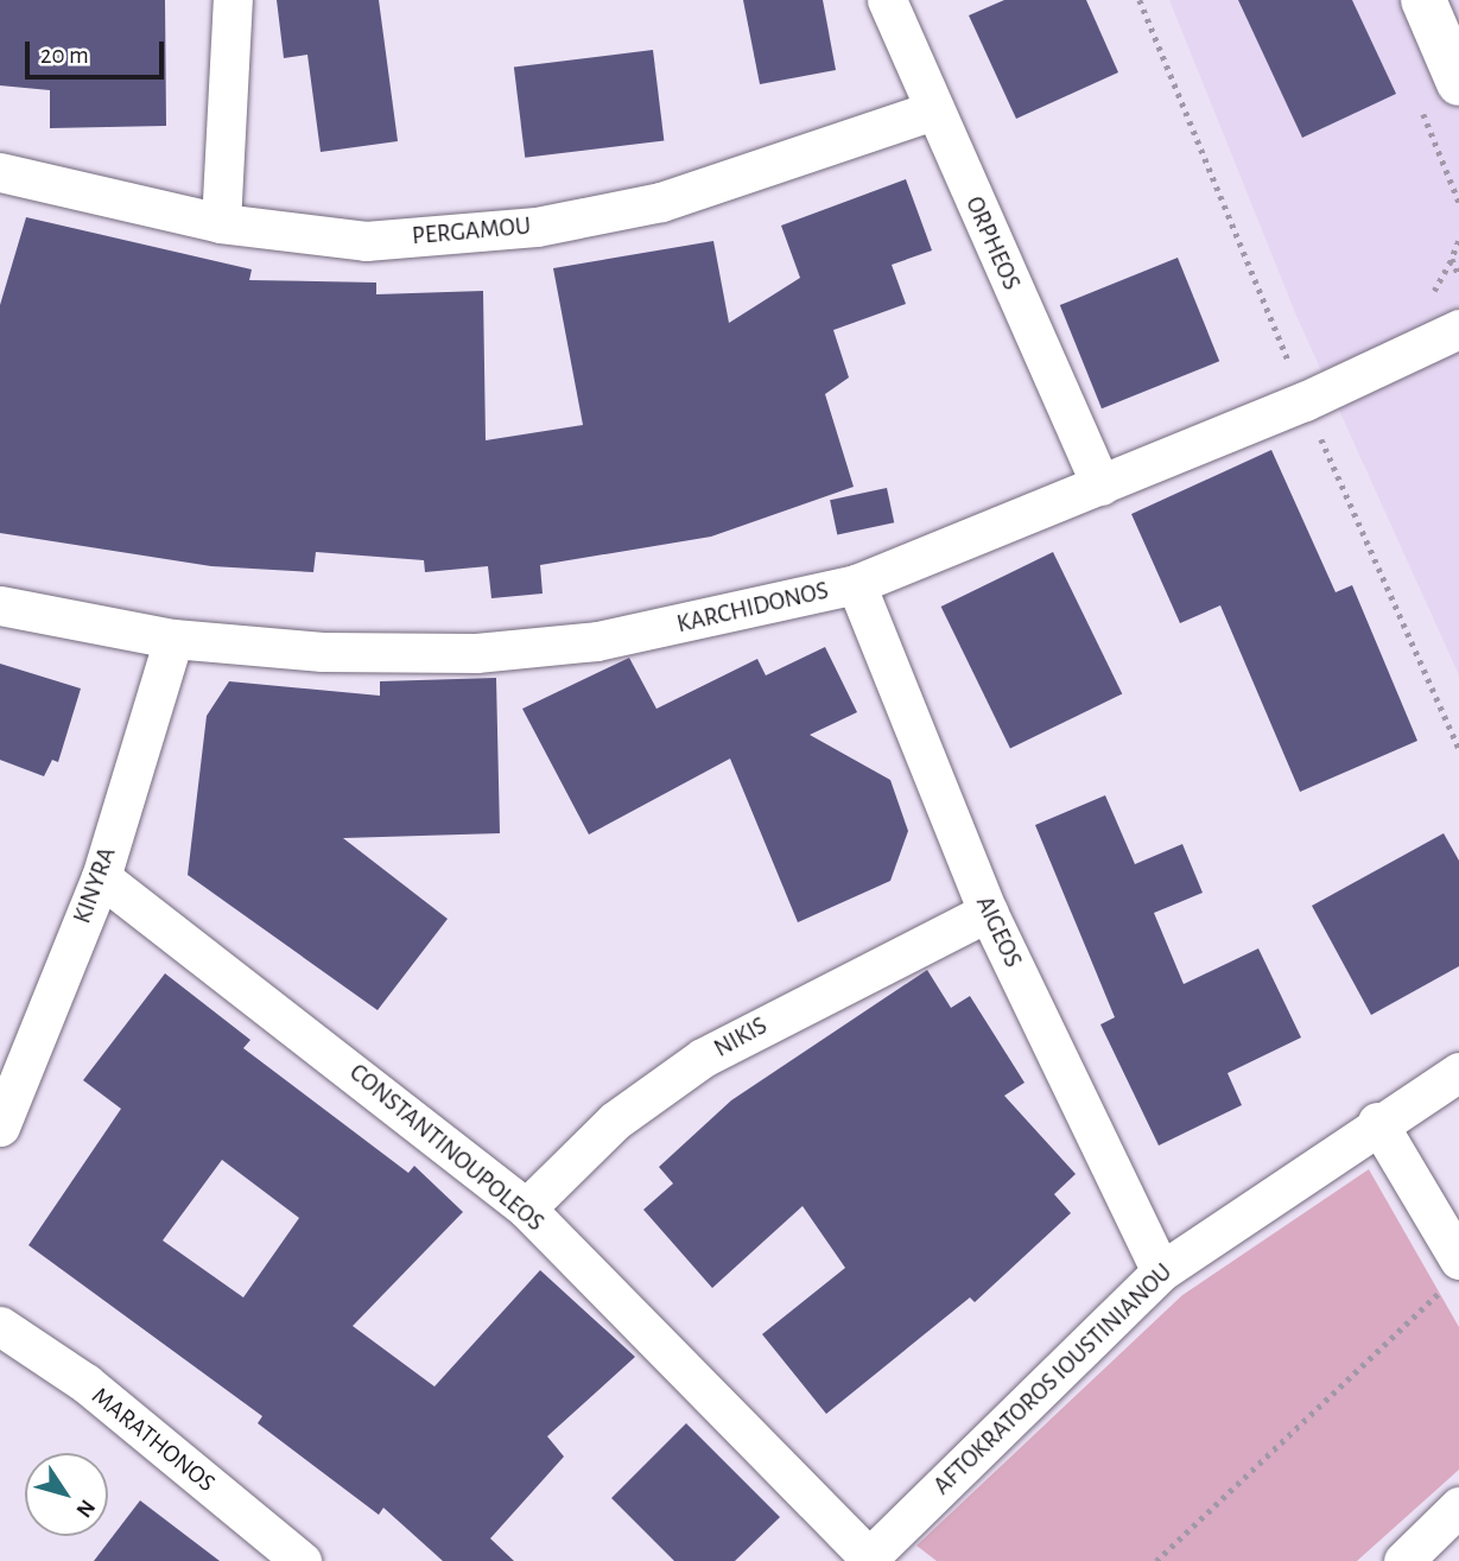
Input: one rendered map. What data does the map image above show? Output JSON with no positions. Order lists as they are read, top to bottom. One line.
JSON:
{"streets":{"street":["PERGAMOU","ORPHEOS","KARCHIDONOS","KINYRA","AIGEOS","NIKIS","CONSTANTINOUPOLEOS","AFTOKRATOROS IOUSTINIANOU","MARATHONOS"]},"crossings":[["PERGAMOU","ORPHEOS"],["ORPHEOS","KARCHIDONOS"],["KARCHIDONOS","KINYRA"],["KARCHIDONOS","AIGEOS"],["KINYRA","CONSTANTINOUPOLEOS"],["AIGEOS","NIKIS"],["AIGEOS","AFTOKRATOROS IOUSTINIANOU"],["NIKIS","CONSTANTINOUPOLEOS"],["CONSTANTINOUPOLEOS","AFTOKRATOROS IOUSTINIANOU"]],"scale_bar":"20 m","north":"bottom right"}
